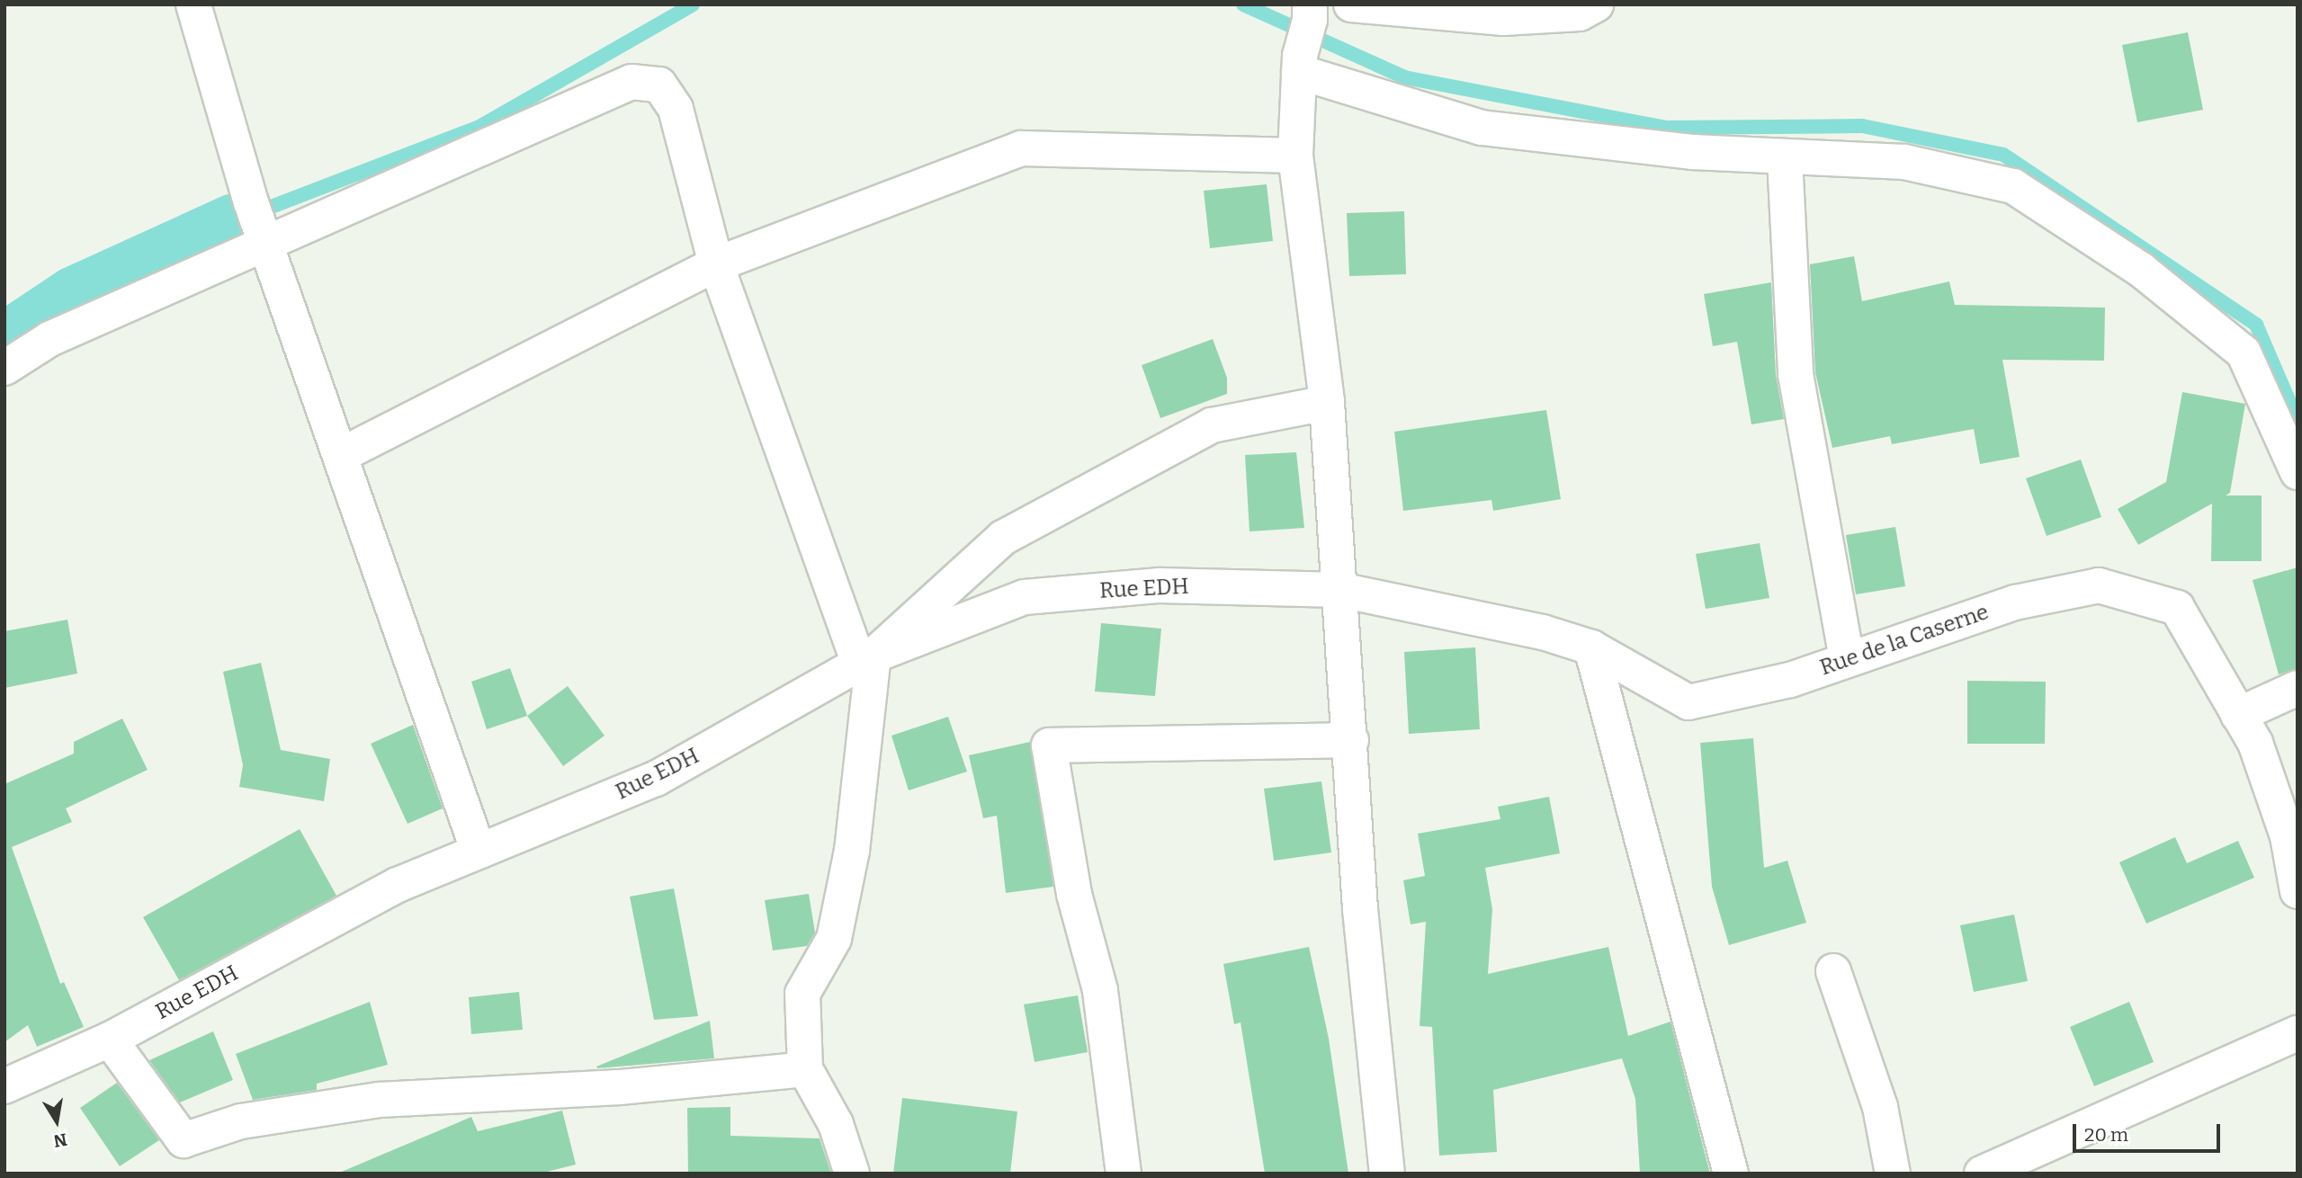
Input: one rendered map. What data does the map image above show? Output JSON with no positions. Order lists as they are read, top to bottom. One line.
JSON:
{"streets":{"street":["Rue EDH","Rue de la Caserne"]},"crossings":[["Rue EDH","Rue de la Caserne"]],"scale_bar":"20 m","north":"bottom"}
